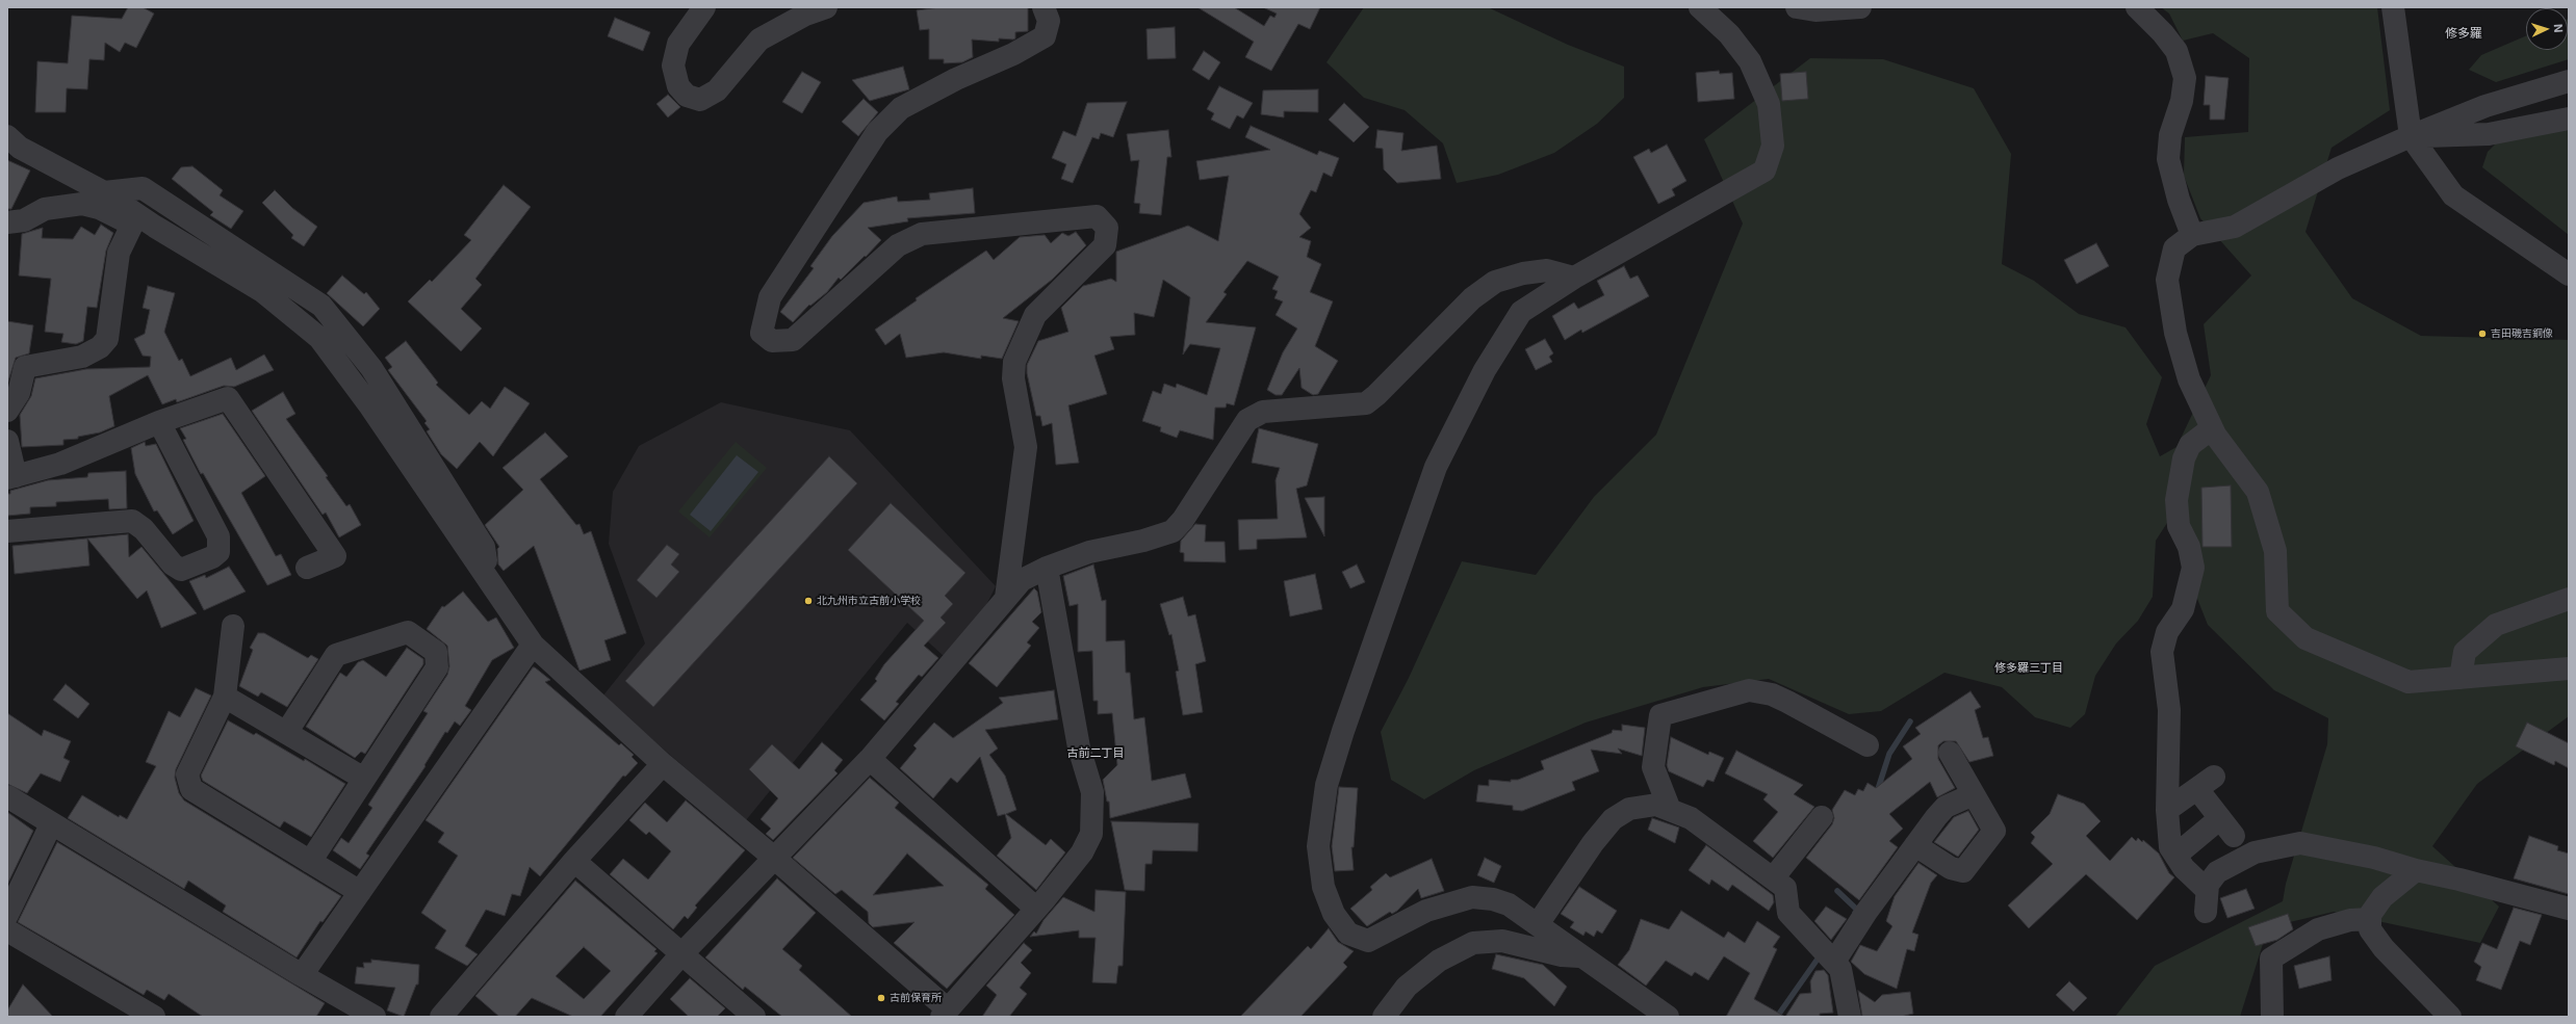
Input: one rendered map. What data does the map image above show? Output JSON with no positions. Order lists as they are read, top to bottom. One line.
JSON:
{"districts":["修多羅","修多羅三丁目","古前二丁目"],"places":["吉田磯吉銅像","北九州市立古前小学校","古前保育所"],"north":"right"}
